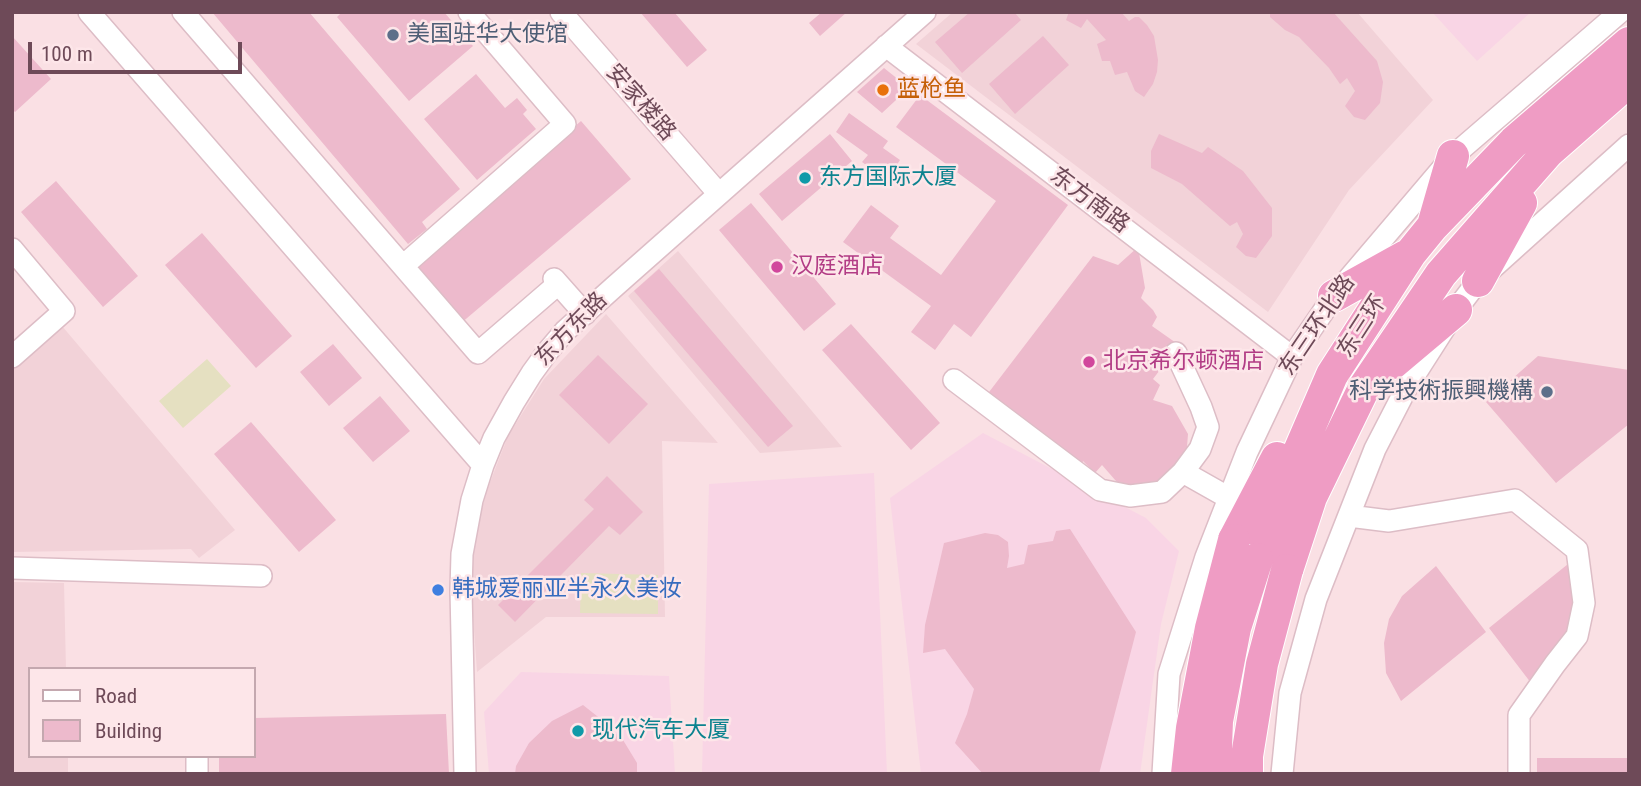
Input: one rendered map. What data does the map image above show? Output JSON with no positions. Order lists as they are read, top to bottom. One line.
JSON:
{"streets":{"highway":["东三环"],"street":["安家楼路","东方南路","东三环北路","东方东路"]},"crossings":[["安家楼路","东方东路"],["东方南路","东三环北路"],["东方南路","东方东路"]],"places":["美国驻华大使馆","蓝枪鱼","东方国际大厦","汉庭酒店","北京希尔顿酒店","科学技術振興機構","韩城爱丽亚半永久美妆","现代汽车大厦"],"legend":["Road","Building"],"scale_bar":"100 m"}
